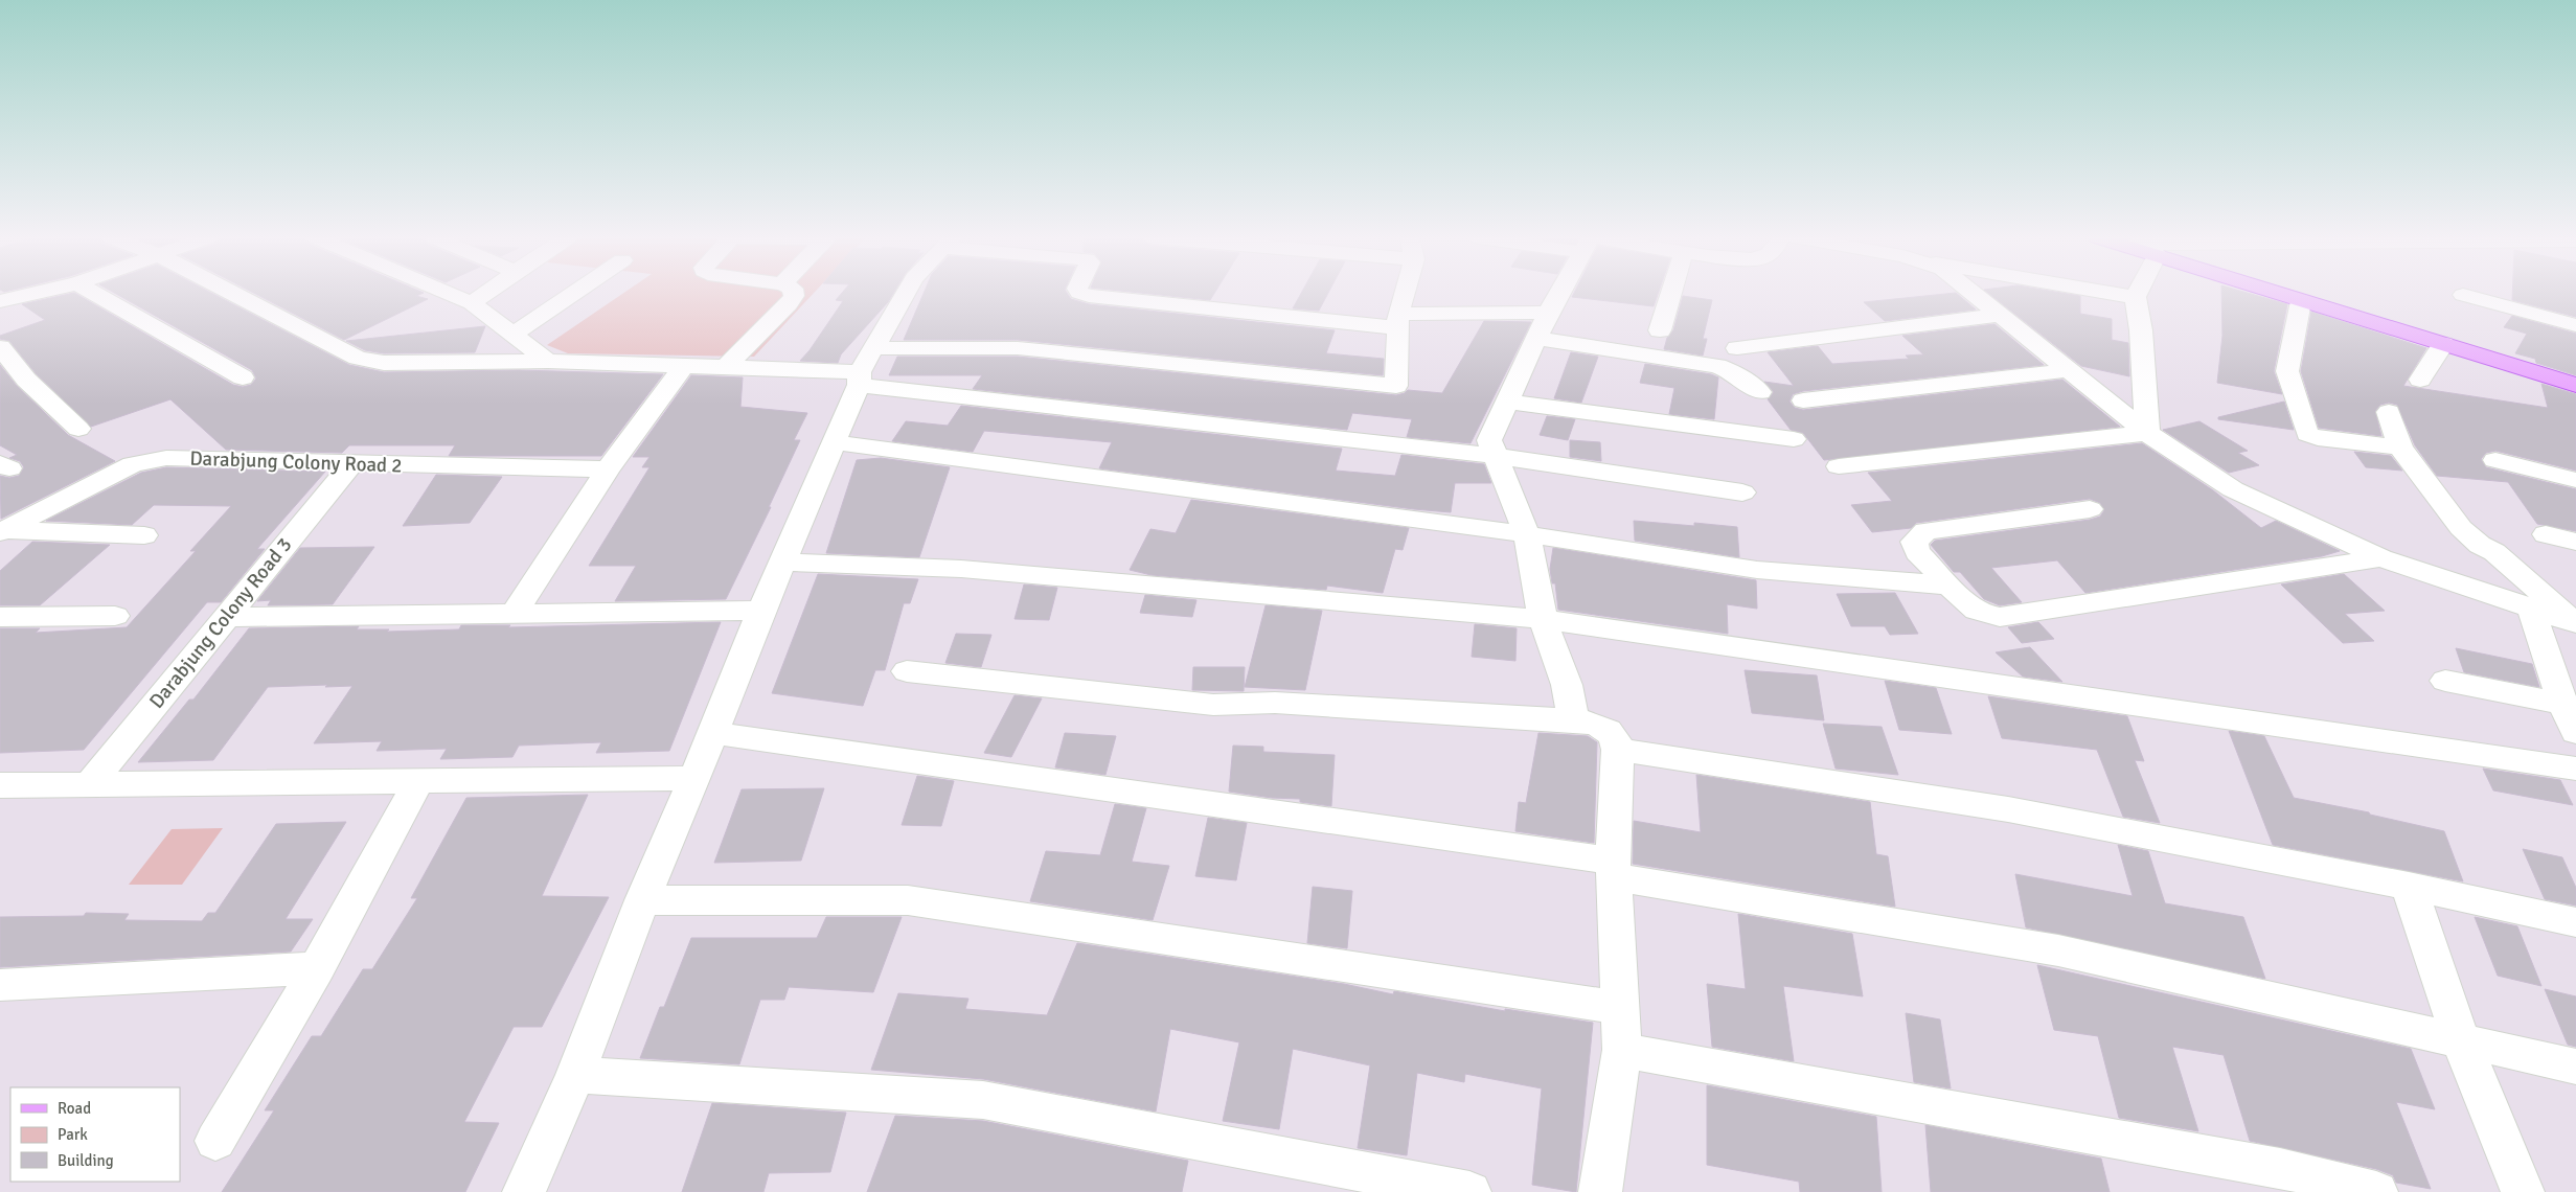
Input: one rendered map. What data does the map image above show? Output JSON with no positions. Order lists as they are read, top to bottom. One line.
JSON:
{"streets":{"street":["Darabjung Colony Road 2","Darabjung Colony Road 3"]},"crossings":[["Darabjung Colony Road 2","Darabjung Colony Road 3"]],"legend":["Road","Park","Building"]}
